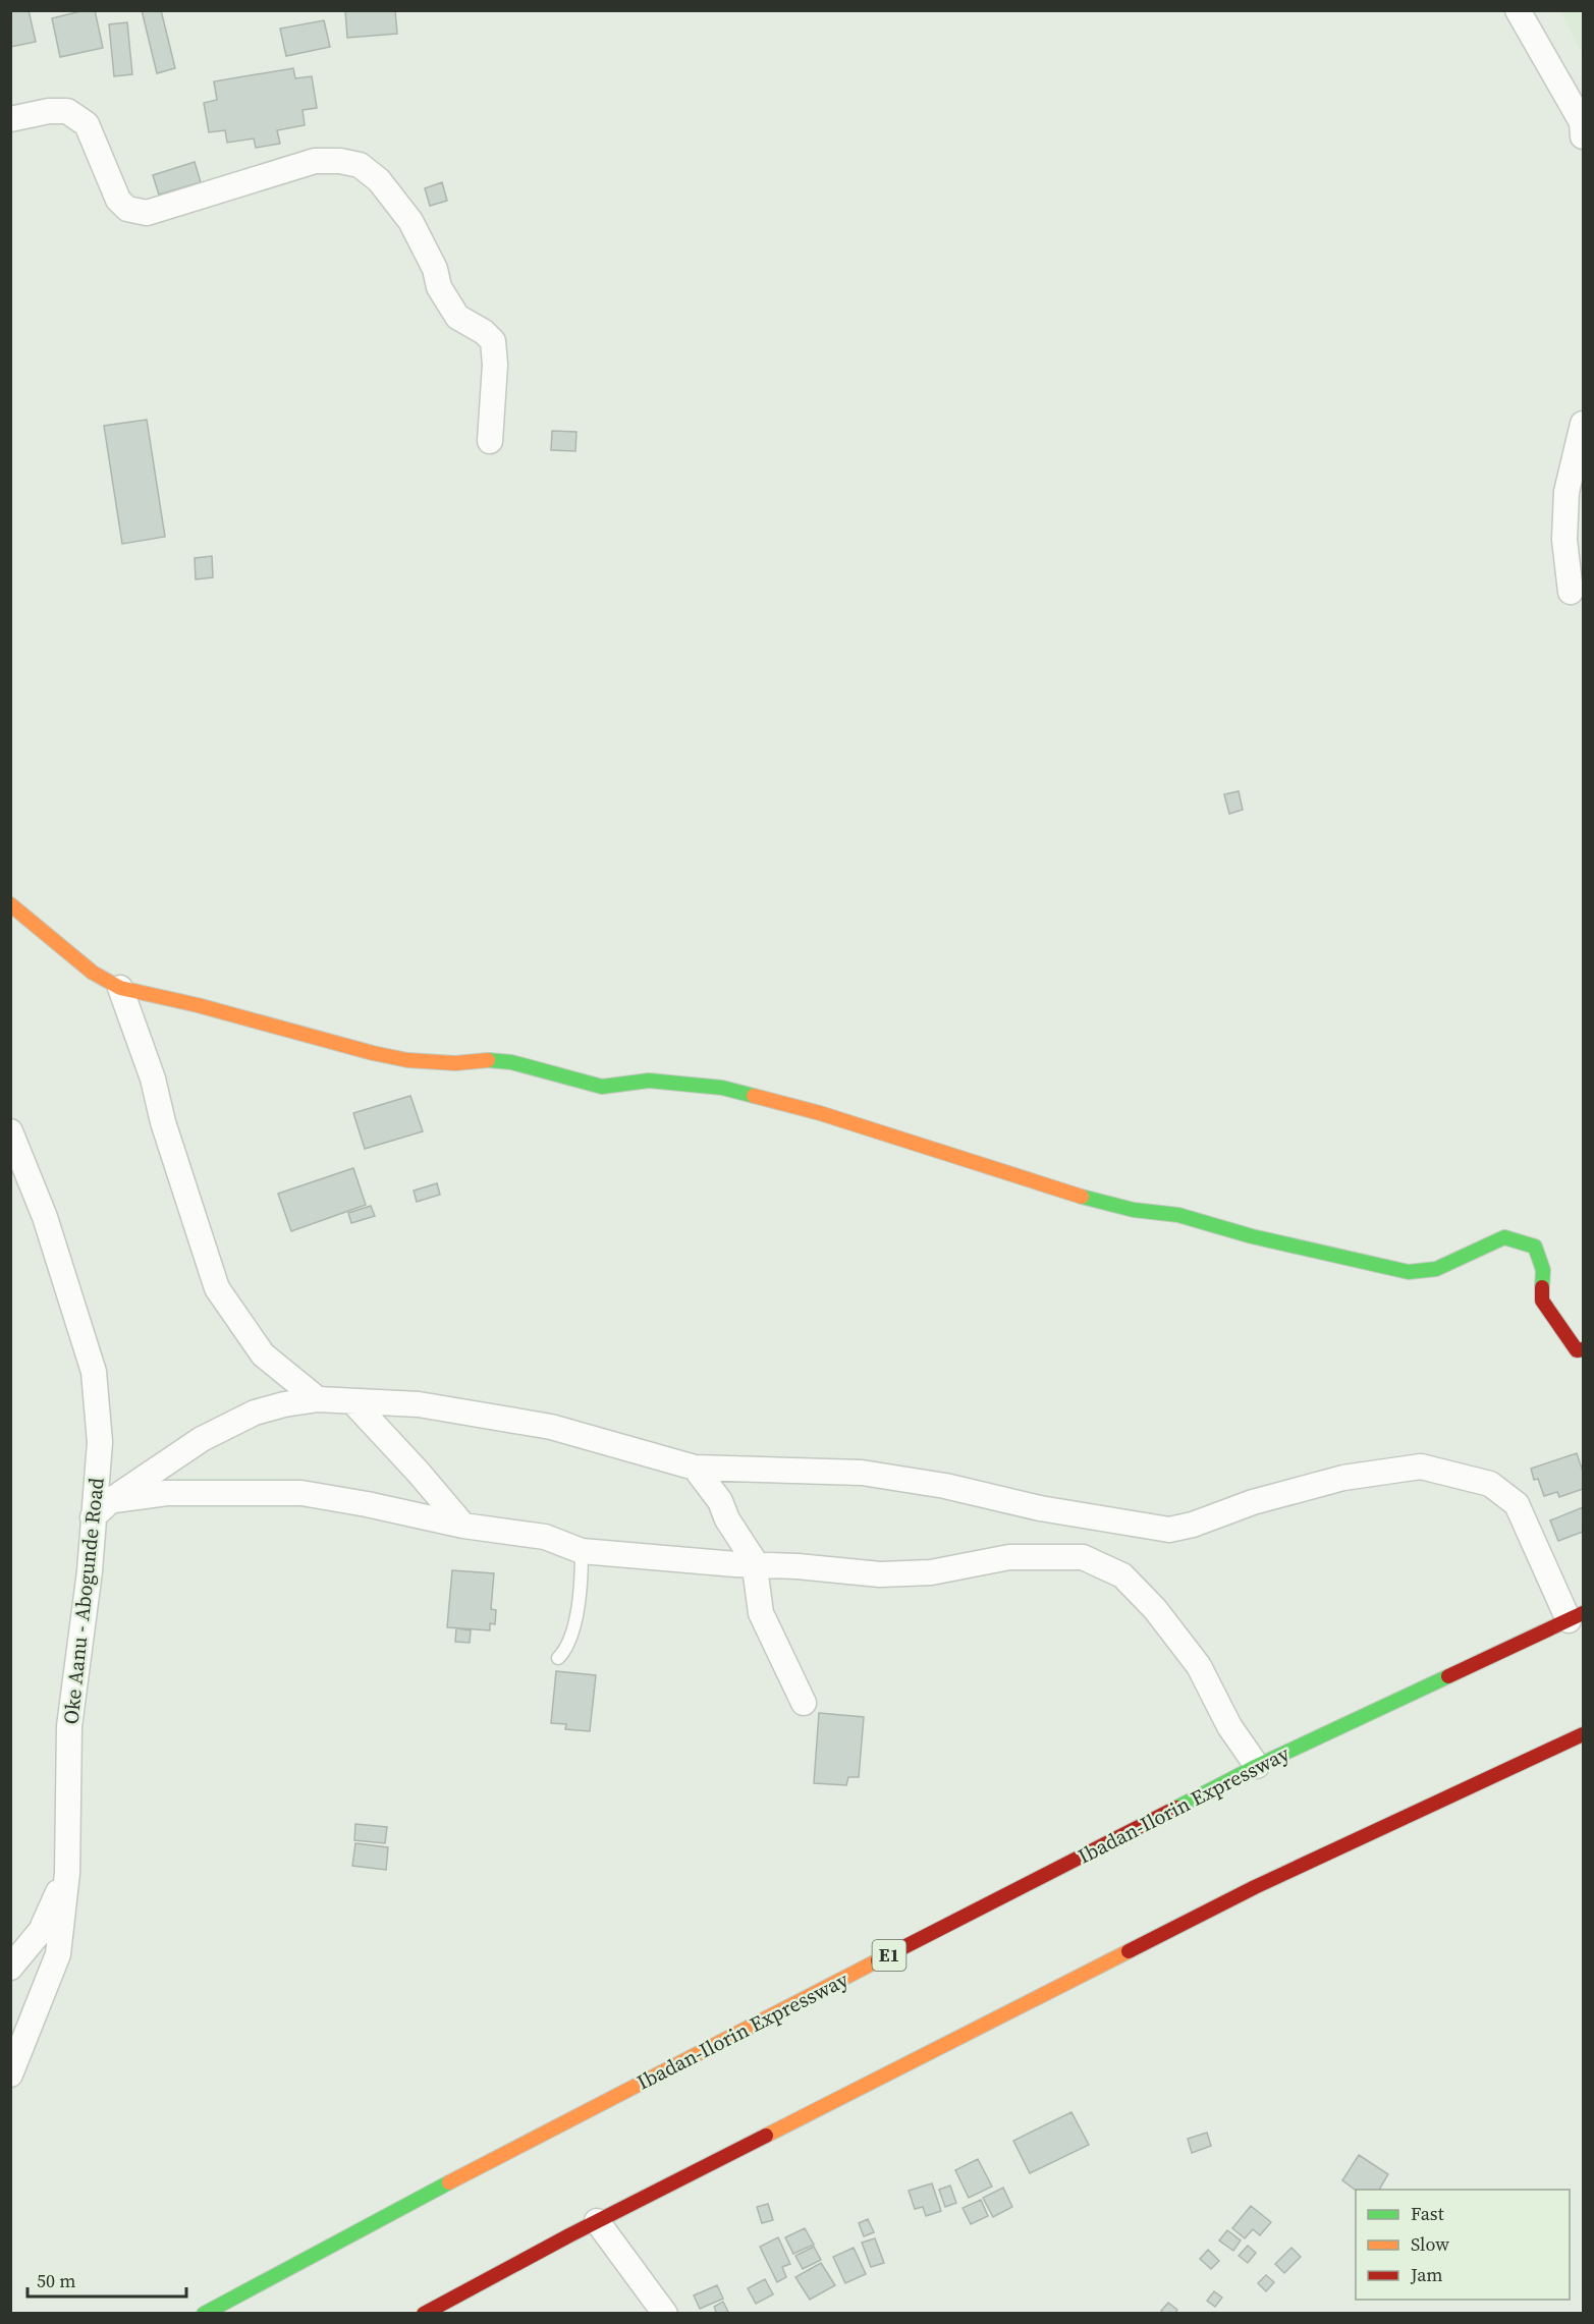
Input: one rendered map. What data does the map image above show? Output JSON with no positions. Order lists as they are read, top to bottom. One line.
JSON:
{"streets":{"main road":["Ibadan-Ilorin Expressway","E1"],"street":["Oke Aanu - Abogunde Road"]},"legend":["Fast","Slow","Jam"],"scale_bar":"50 m"}
